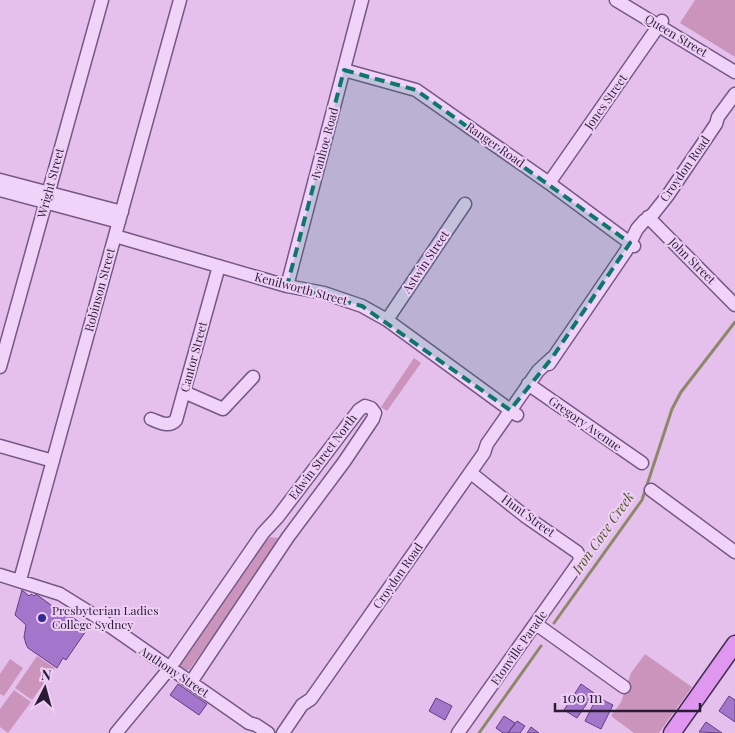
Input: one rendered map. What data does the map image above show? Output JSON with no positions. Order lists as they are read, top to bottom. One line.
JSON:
{"streets":{"street":["Queen Street","Jones Street","Ivanhoe Road","Ranger Road","Croydon Road","Wright Street","John Street","Astwin Street","Kenilworth Street","Robinson Street","Cantor Street","Gregory Avenue","Edwin Street North","Hunt Street","Etonville Parade","Anthony Street"]},"crossings":[["Queen Street","Jones Street"],["Jones Street","Ranger Road"],["Ivanhoe Road","Ranger Road"],["Ivanhoe Road","Kenilworth Street"],["Ranger Road","Croydon Road"],["Croydon Road","John Street"],["Croydon Road","Kenilworth Street"],["Croydon Road","Gregory Avenue"],["Croydon Road","Hunt Street"],["Astwin Street","Kenilworth Street"],["Kenilworth Street","Robinson Street"],["Kenilworth Street","Cantor Street"],["Robinson Street","Anthony Street"],["Edwin Street North","Anthony Street"],["Hunt Street","Etonville Parade"]],"water":["Iron Cove Creek"],"places":["Presbyterian Ladies College Sydney"],"scale_bar":"100 m","north":"top"}
